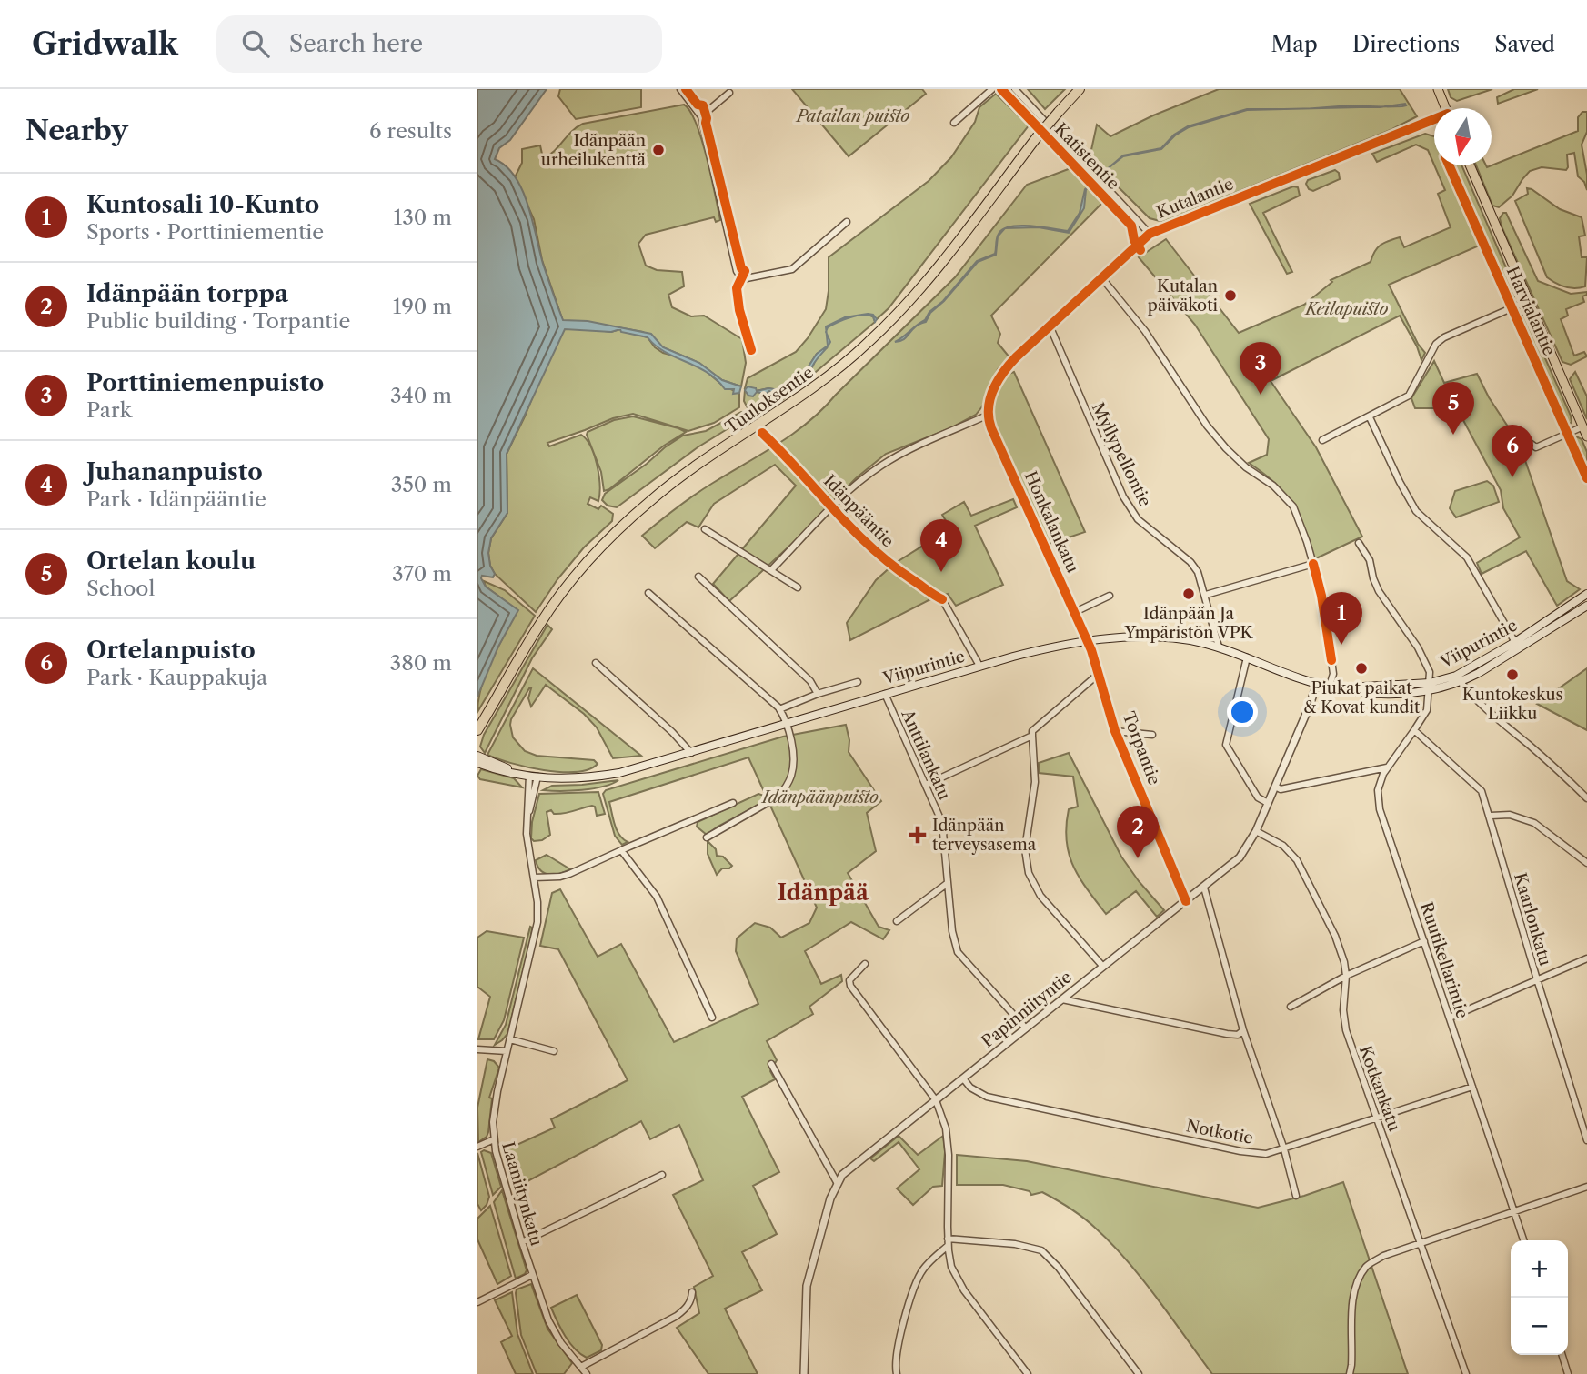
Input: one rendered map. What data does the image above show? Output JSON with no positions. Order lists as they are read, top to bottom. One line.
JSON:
{"streets":{"highway":["Tuuloksentie"],"main road":["Harvialantie","Viipurintie"],"street":["Katistentie","Kutalantie","Myllypellontie","Honkalankatu","Torpantie","Anttilankatu","Kaarlonkatu","Ruutikellarintie","Papinniityntie","Kotkankatu","Notkotie","Laaniitynkatu"],"cycle path":["Idänpääntie"]},"crossings":[["Katistentie","Kutalantie"],["Kutalantie","Myllypellontie"],["Kutalantie","Honkalankatu"],["Myllypellontie","Viipurintie"],["Honkalankatu","Viipurintie"],["Honkalankatu","Torpantie"],["Viipurintie","Torpantie"],["Viipurintie","Anttilankatu"],["Viipurintie","Ruutikellarintie"],["Viipurintie","Papinniityntie"],["Viipurintie","Laaniitynkatu"],["Torpantie","Papinniityntie"],["Anttilankatu","Papinniityntie"],["Kaarlonkatu","Ruutikellarintie"],["Ruutikellarintie","Notkotie"],["Papinniityntie","Kotkankatu"],["Papinniityntie","Notkotie"],["Kotkankatu","Notkotie"]],"districts":["Idänpää"],"parks":["Patailan puisto","Keilapuisto","Idänpäänpuisto"],"places":{"other":["Idänpään urheilukenttä","Kutalan päiväkoti","Idänpään Ja Ympäristön VPK","Piukat paikat & Kovat kundit","Kuntokeskus Liikku"],"health":["Idänpään terveysasema"]},"north":"bottom","page":{"header":"Gridwalk","search":"Search here","nav":["Map","Directions","Saved"],"heading":["Nearby","6 results"],"list":[{"mark":"1","name":"Kuntosali 10-Kunto","note":"Sports · Porttiniementie","value":"130 m"},{"mark":"2","name":"Idänpään torppa","note":"Public building · Torpantie","value":"190 m"},{"mark":"3","name":"Porttiniemenpuisto","note":"Park","value":"340 m"},{"mark":"4","name":"Juhananpuisto","note":"Park · Idänpääntie","value":"350 m"},{"mark":"5","name":"Ortelan koulu","note":"School","value":"370 m"},{"mark":"6","name":"Ortelanpuisto","note":"Park · Kauppakuja","value":"380 m"}],"pins":["3","5","6","4","1","2"],"map_buttons":["+","−"]}}
